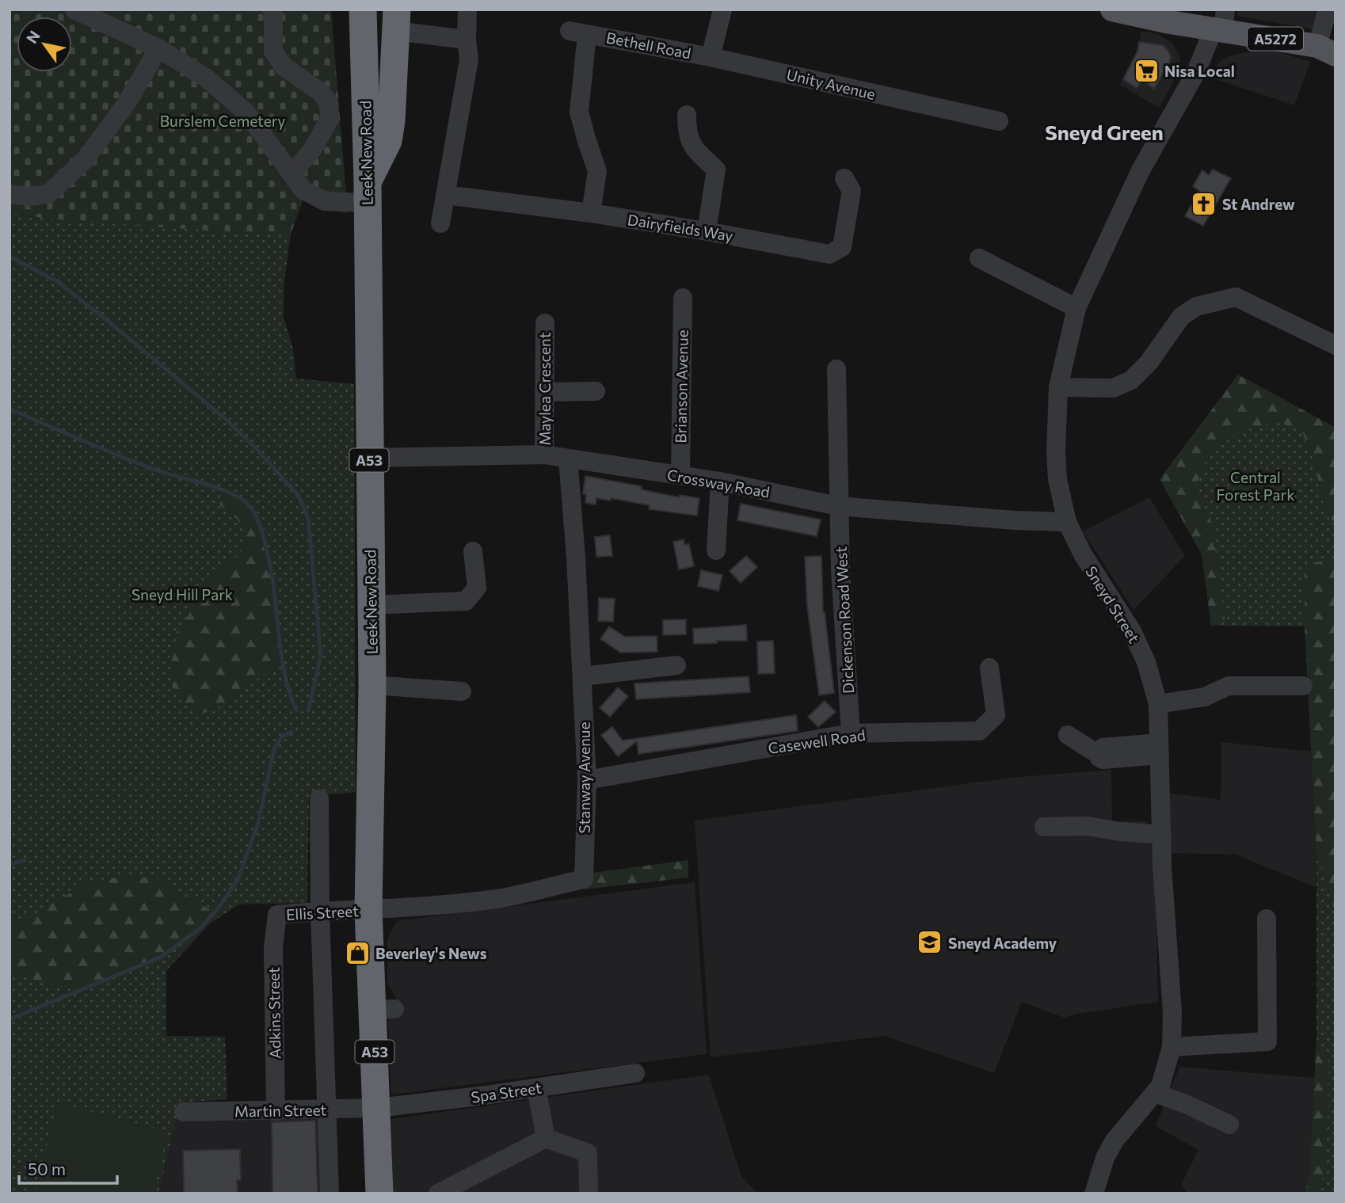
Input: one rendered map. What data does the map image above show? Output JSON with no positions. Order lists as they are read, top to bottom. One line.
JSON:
{"streets":{"highway":["Leek New Road","A53"],"main road":["A5272"],"street":["Bethell Road","Unity Avenue","Dairyfields Way","Brianson Avenue","Maylea Crescent","Crossway Road","Sneyd Street","Dickenson Road West","Casewell Road","Stanway Avenue","Ellis Street","Adkins Street","Spa Street","Martin Street"]},"crossings":[["A5272","Sneyd Street"],["Bethell Road","Unity Avenue"],["Bethell Road","Dairyfields Way"],["Leek New Road","Crossway Road"],["Leek New Road","Stanway Avenue"],["Leek New Road","Ellis Street"],["Leek New Road","Spa Street"],["Leek New Road","Martin Street"],["Brianson Avenue","Crossway Road"],["Maylea Crescent","Crossway Road"],["Crossway Road","Sneyd Street"],["Crossway Road","Dickenson Road West"],["Crossway Road","Stanway Avenue"],["Dickenson Road West","Casewell Road"],["Casewell Road","Stanway Avenue"],["Stanway Avenue","Ellis Street"],["Ellis Street","Adkins Street"],["Adkins Street","Martin Street"],["Spa Street","Martin Street"]],"districts":["Sneyd Green"],"parks":["Burslem Cemetery","Central Forest Park","Sneyd Hill Park"],"places":{"supermarket":["Nisa Local"],"church":["St Andrew"],"school or university":["Sneyd Academy"],"shop":["Beverley's News"]},"scale_bar":"50 m","north":"top left"}
